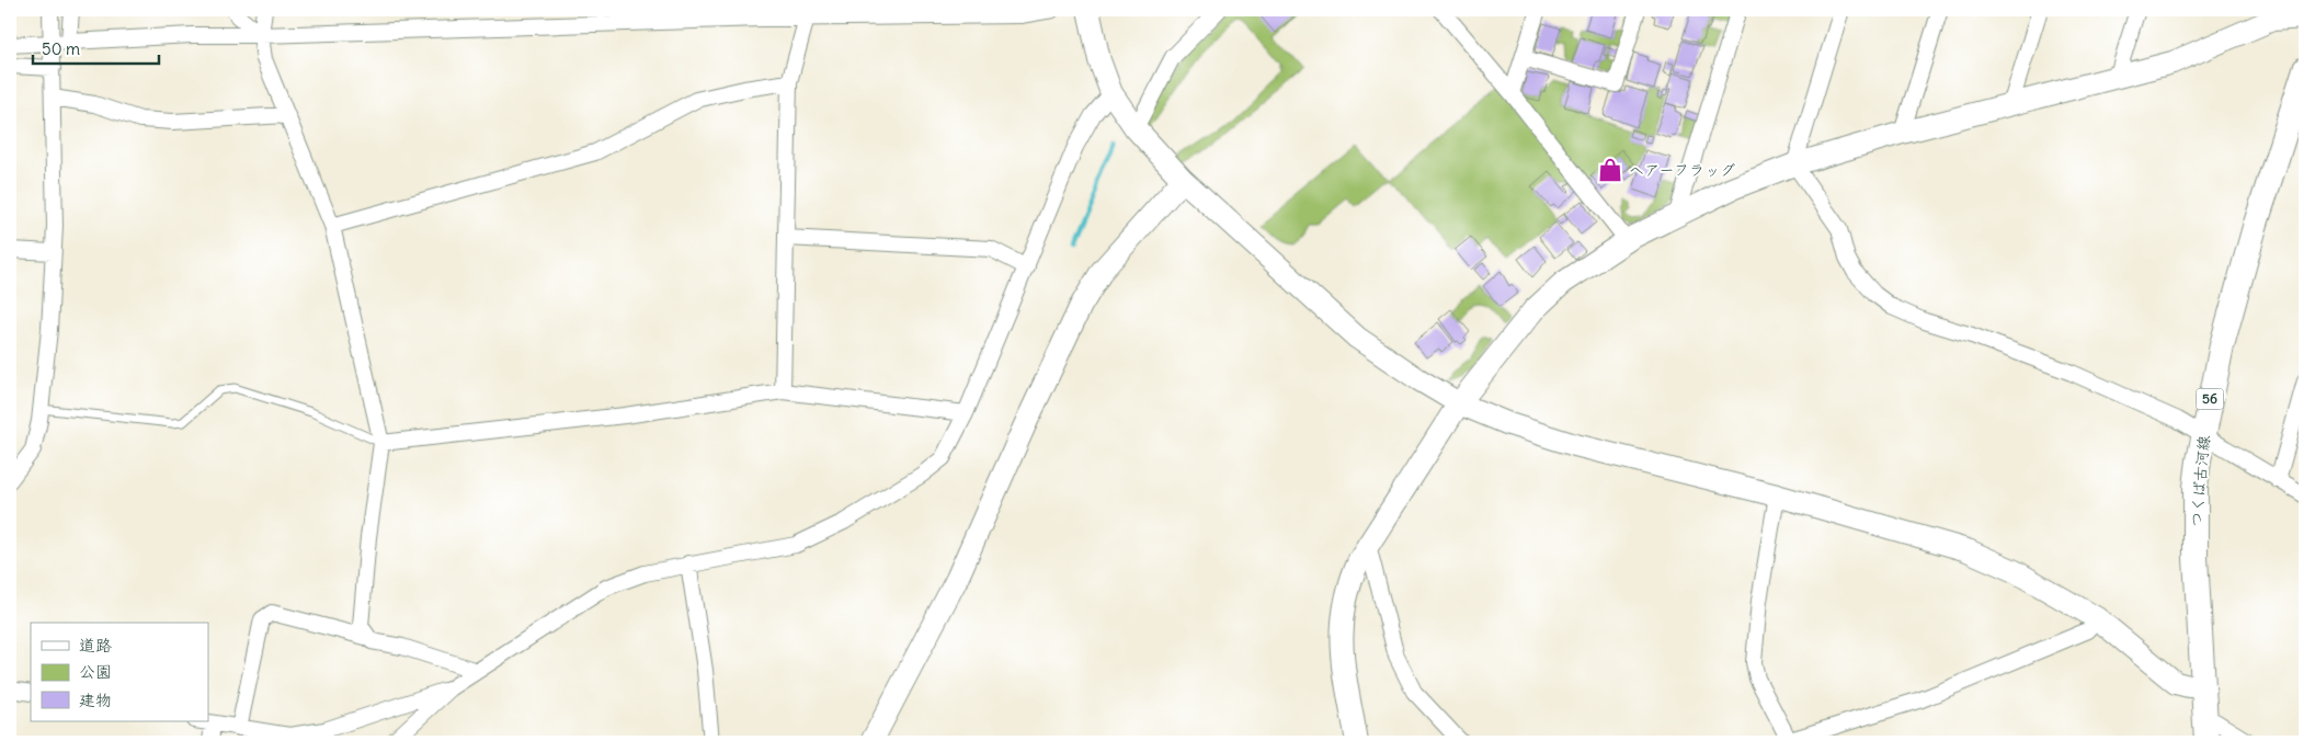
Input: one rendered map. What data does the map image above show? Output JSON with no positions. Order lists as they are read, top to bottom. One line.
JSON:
{"streets":{"main road":["56","つくば古河線"]},"places":{"shop":["ヘアーフラッグ"]},"legend":["道路","公園","建物"],"scale_bar":"50 m"}
